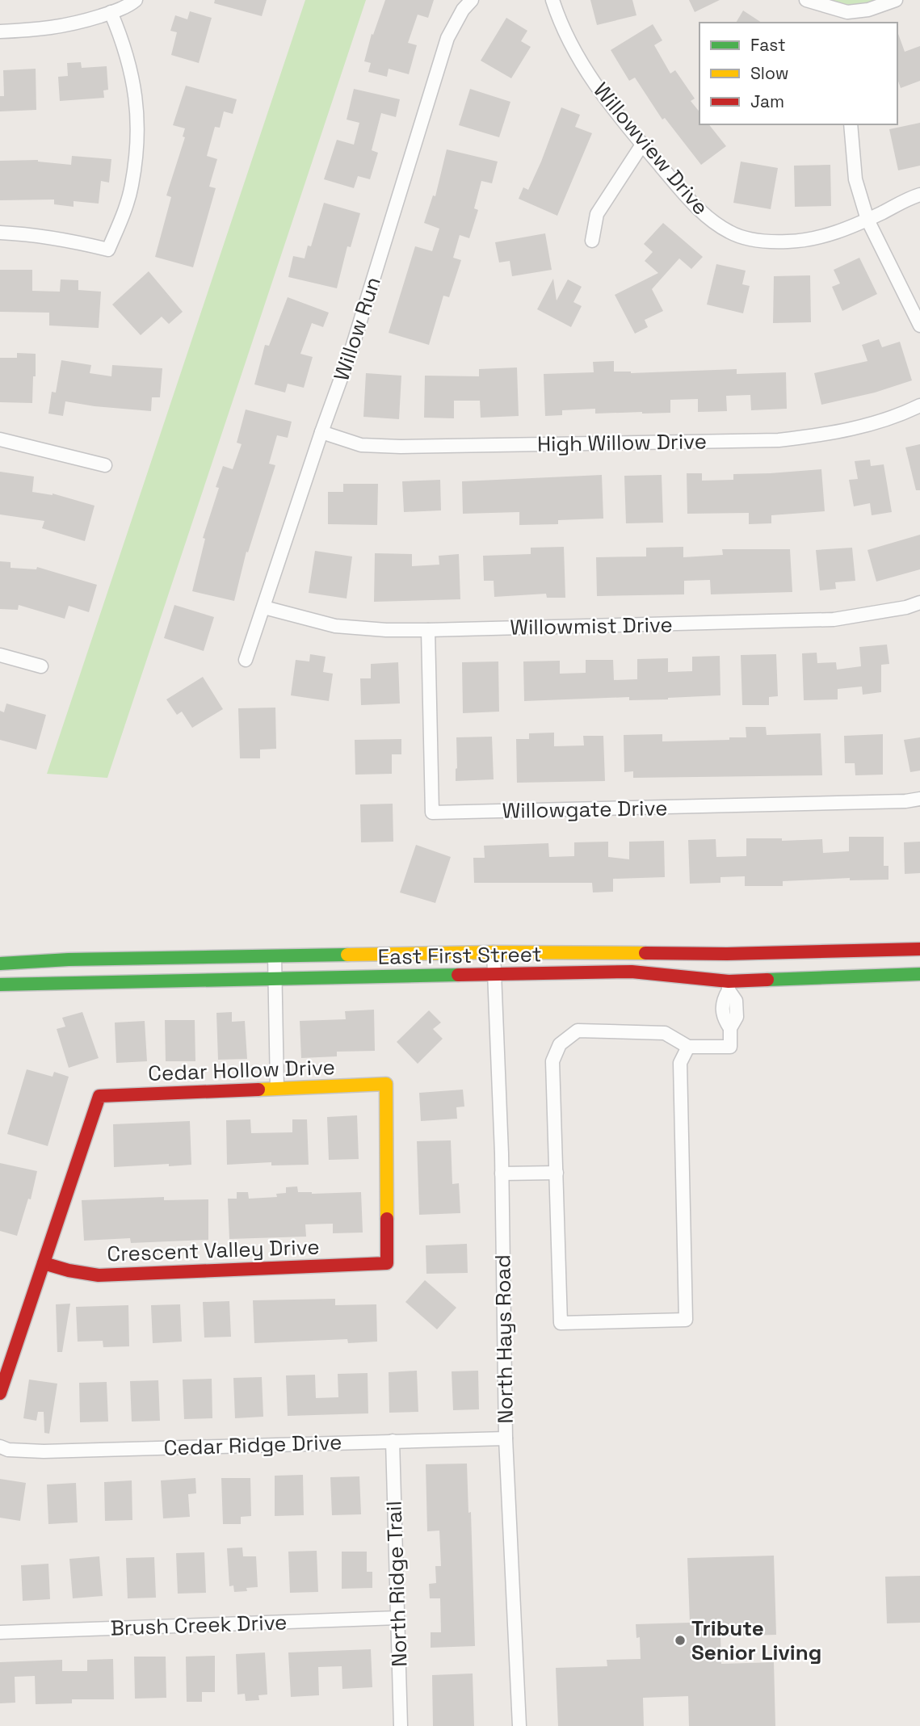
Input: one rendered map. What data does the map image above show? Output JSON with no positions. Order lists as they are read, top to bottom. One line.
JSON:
{"streets":{"main road":["East First Street","Cedar Hollow Drive","Crescent Valley Drive"],"street":["Willowview Drive","Willow Run","High Willow Drive","Willowmist Drive","Willowgate Drive","North Hays Road","Cedar Ridge Drive","North Ridge Trail","Brush Creek Drive"]},"crossings":[["Willow Run","High Willow Drive"],["Willow Run","Willowmist Drive"],["Willowmist Drive","Willowgate Drive"],["East First Street","North Hays Road"],["Cedar Hollow Drive","Crescent Valley Drive"],["North Hays Road","Cedar Ridge Drive"],["Cedar Ridge Drive","North Ridge Trail"],["North Ridge Trail","Brush Creek Drive"]],"places":["Tribute Senior Living"],"legend":["Fast","Slow","Jam"]}
